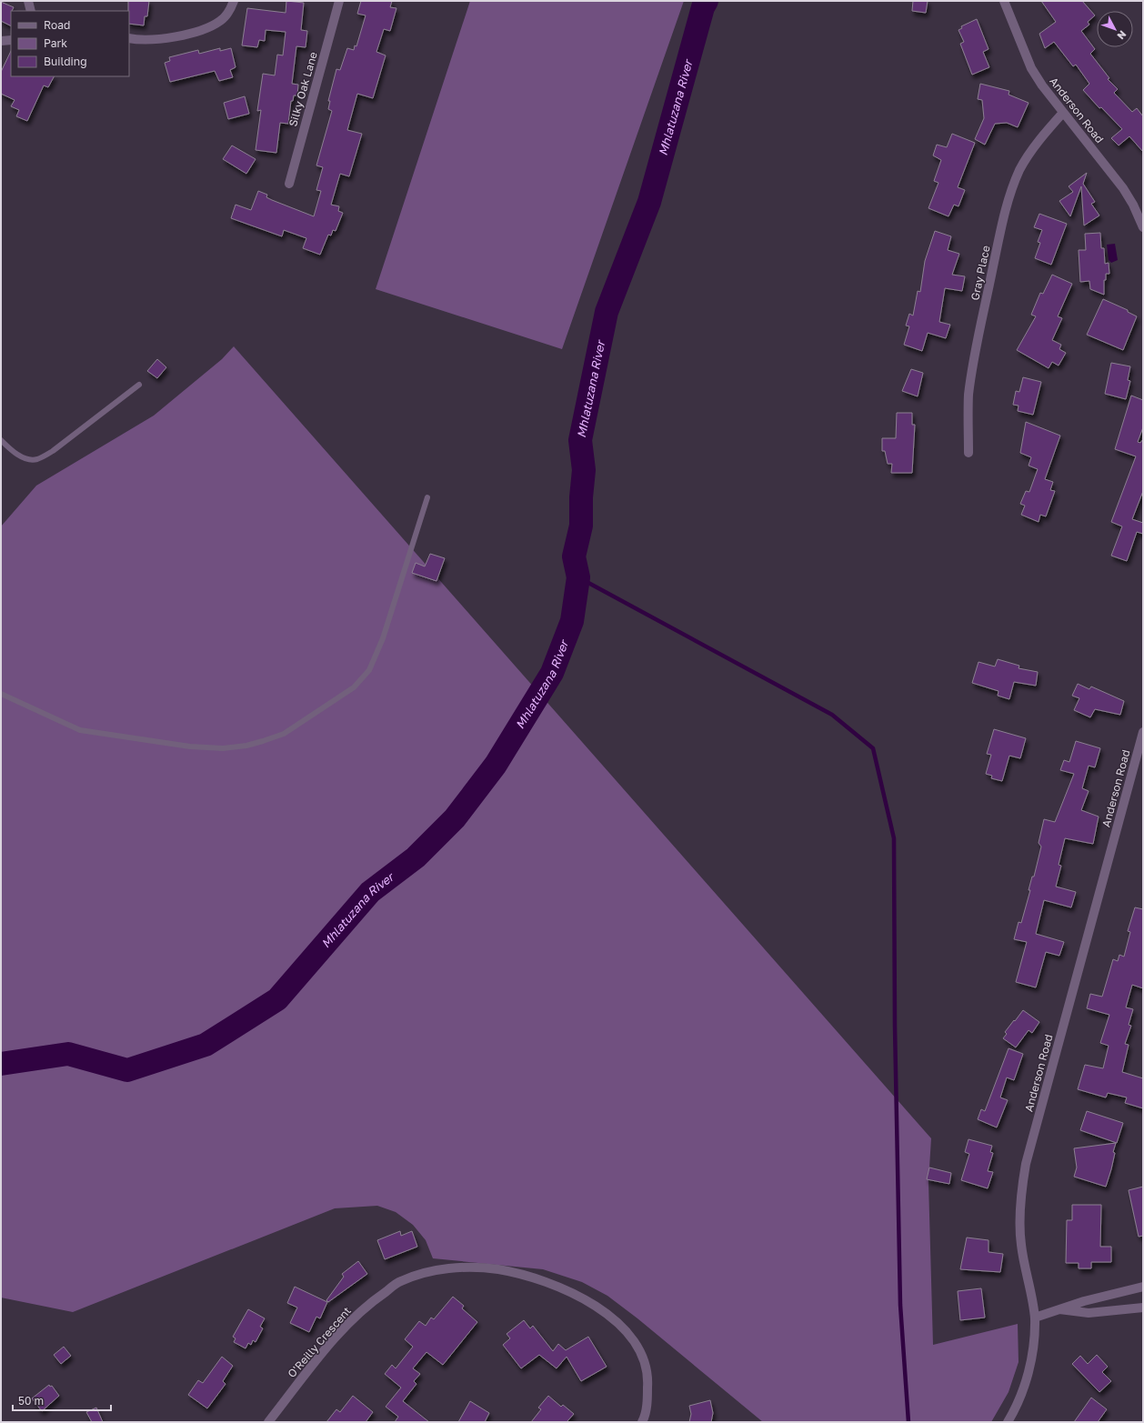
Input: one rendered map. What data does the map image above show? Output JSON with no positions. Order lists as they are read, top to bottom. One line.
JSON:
{"streets":{"street":["Silky Oak Lane","Anderson Road","Gray Place","O'Reilly Crescent"]},"crossings":[["Anderson Road","Gray Place"]],"water":["Mhlatuzana River"],"legend":["Road","Park","Building"],"scale_bar":"50 m","north":"bottom right"}
